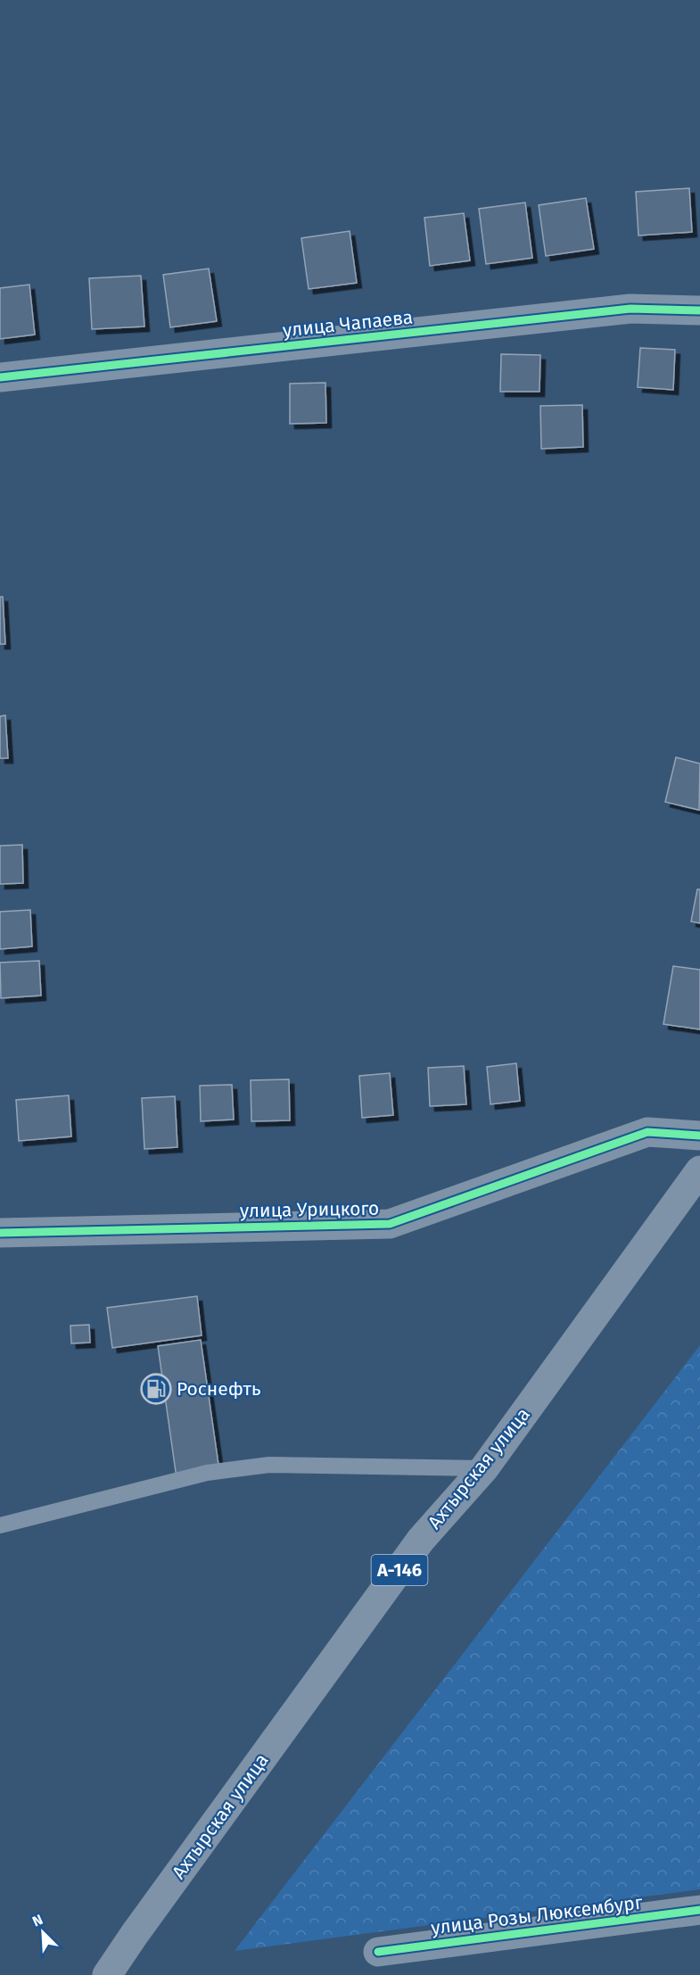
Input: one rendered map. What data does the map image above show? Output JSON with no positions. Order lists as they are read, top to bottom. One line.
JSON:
{"streets":{"highway":["Ахтырская улица","А-146"],"street":["улица Чапаева","улица Урицкого","улица Розы Люксембург"]},"places":{"fuel station":["Роснефть"]},"north":"top left"}
